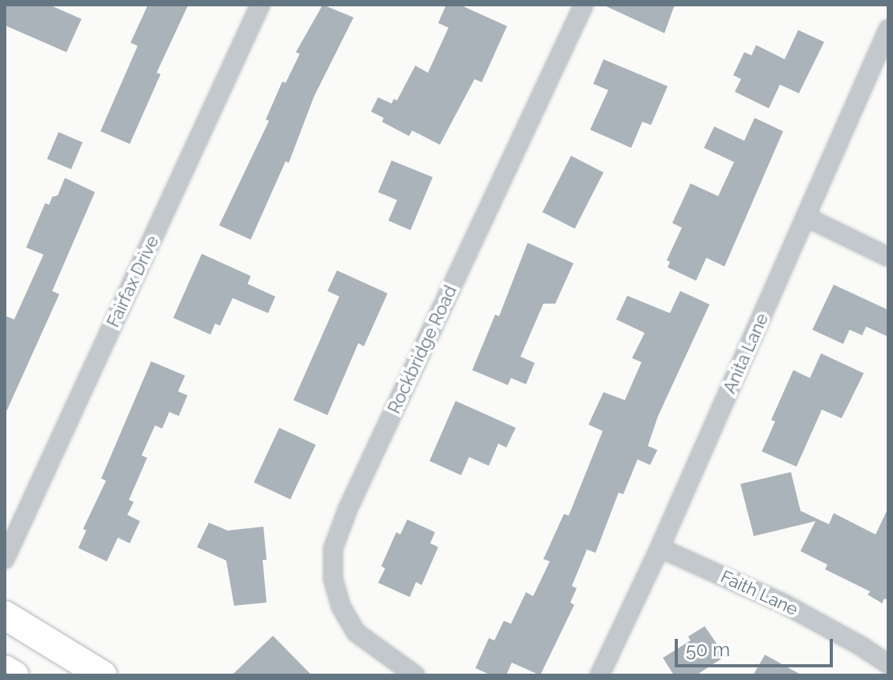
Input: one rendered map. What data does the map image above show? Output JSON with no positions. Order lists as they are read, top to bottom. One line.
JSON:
{"streets":{"street":["Fairfax Drive","Rockbridge Road","Anita Lane","Faith Lane"]},"crossings":[["Anita Lane","Faith Lane"]],"scale_bar":"50 m"}
